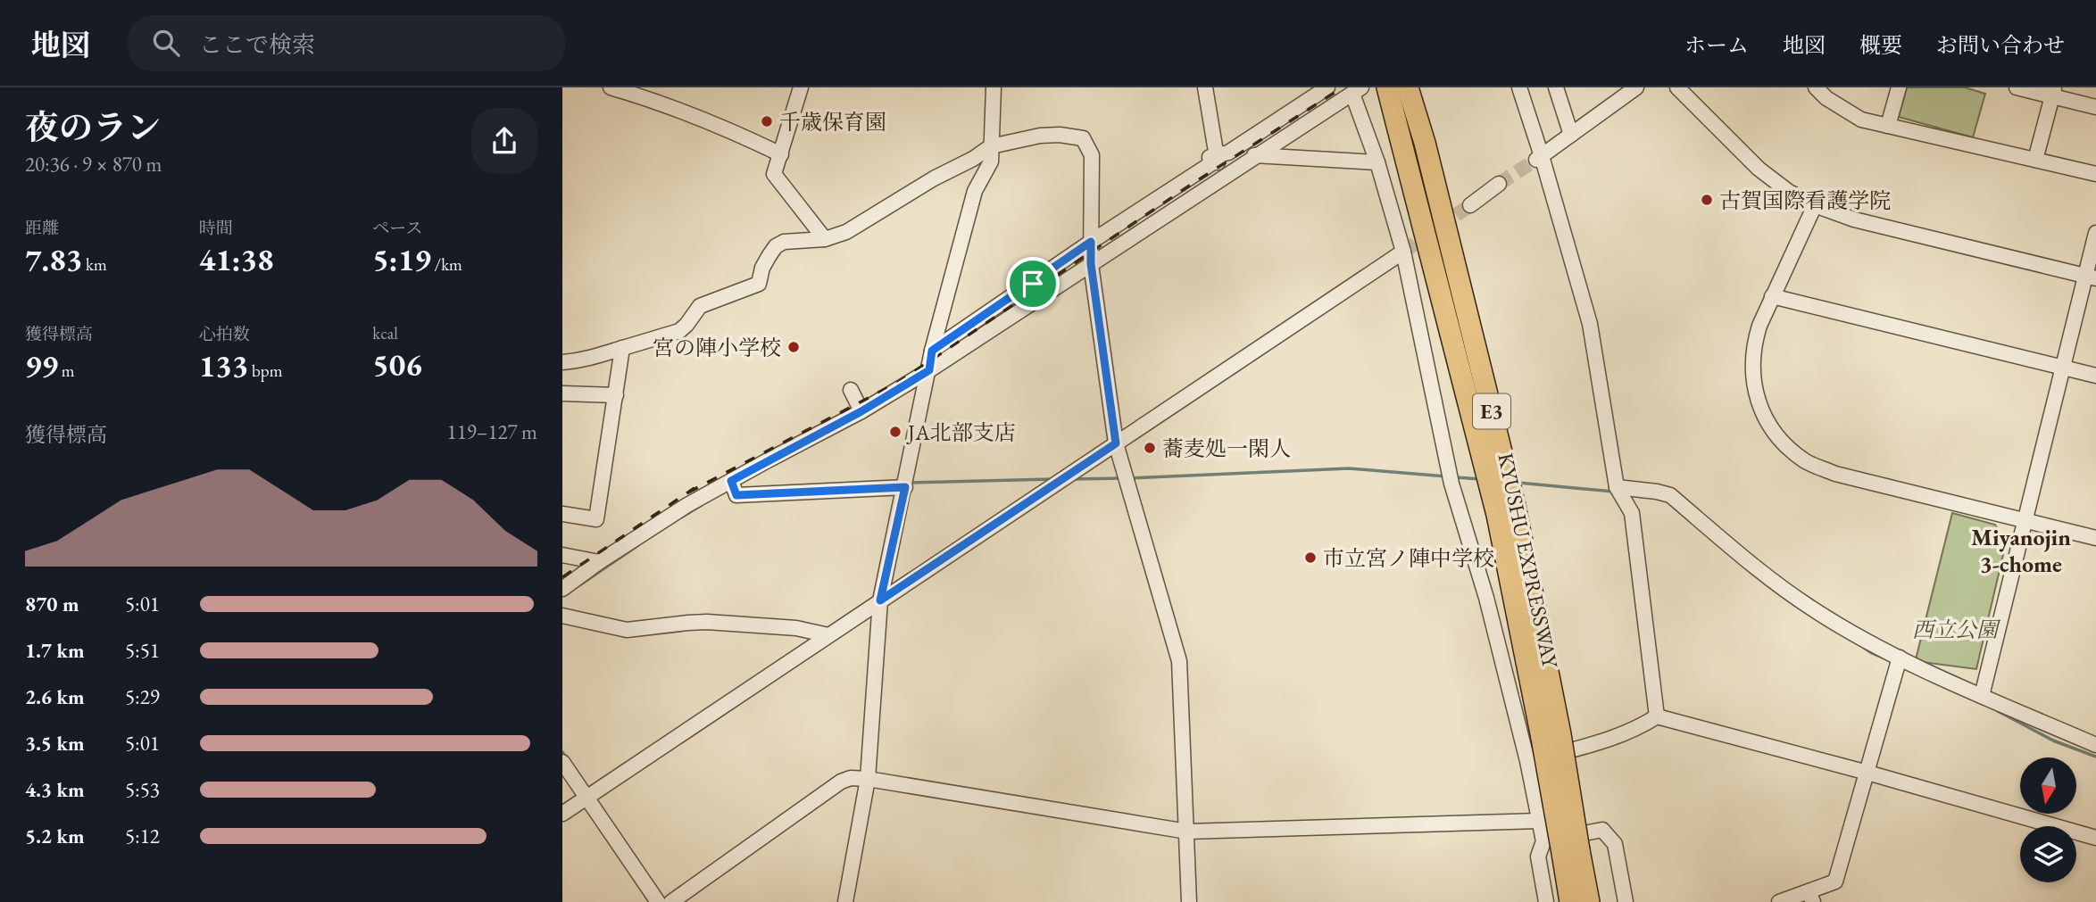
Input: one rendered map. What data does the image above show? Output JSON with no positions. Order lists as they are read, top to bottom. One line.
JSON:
{"streets":{"highway":["E3","KYUSHU EXPRESSWAY"]},"districts":["Miyanojin 3-chome"],"parks":["西立公園"],"places":["千歳保育園","古賀国際看護学院","宮の陣小学校","JA北部支店","蕎麦処一閑人","市立宮ノ陣中学校"],"north":"bottom","page":{"header":"地図","search":"ここで検索","nav":["ホーム","地図","概要","お問い合わせ"],"heading":["夜のラン","20:36 · 9 × 870 m"],"stats":[["距離","7.83 km"],["時間","41:38"],["ペース","5:19 /km"],["獲得標高","99 m"],["心拍数","133 bpm"],["kcal","506"]],"chart":["獲得標高","119–127 m"],"list":[{"name":"870 m","note":"5:01"},{"name":"1.7 km","note":"5:51"},{"name":"2.6 km","note":"5:29"},{"name":"3.5 km","note":"5:01"},{"name":"4.3 km","note":"5:53"},{"name":"5.2 km","note":"5:12"}]}}
